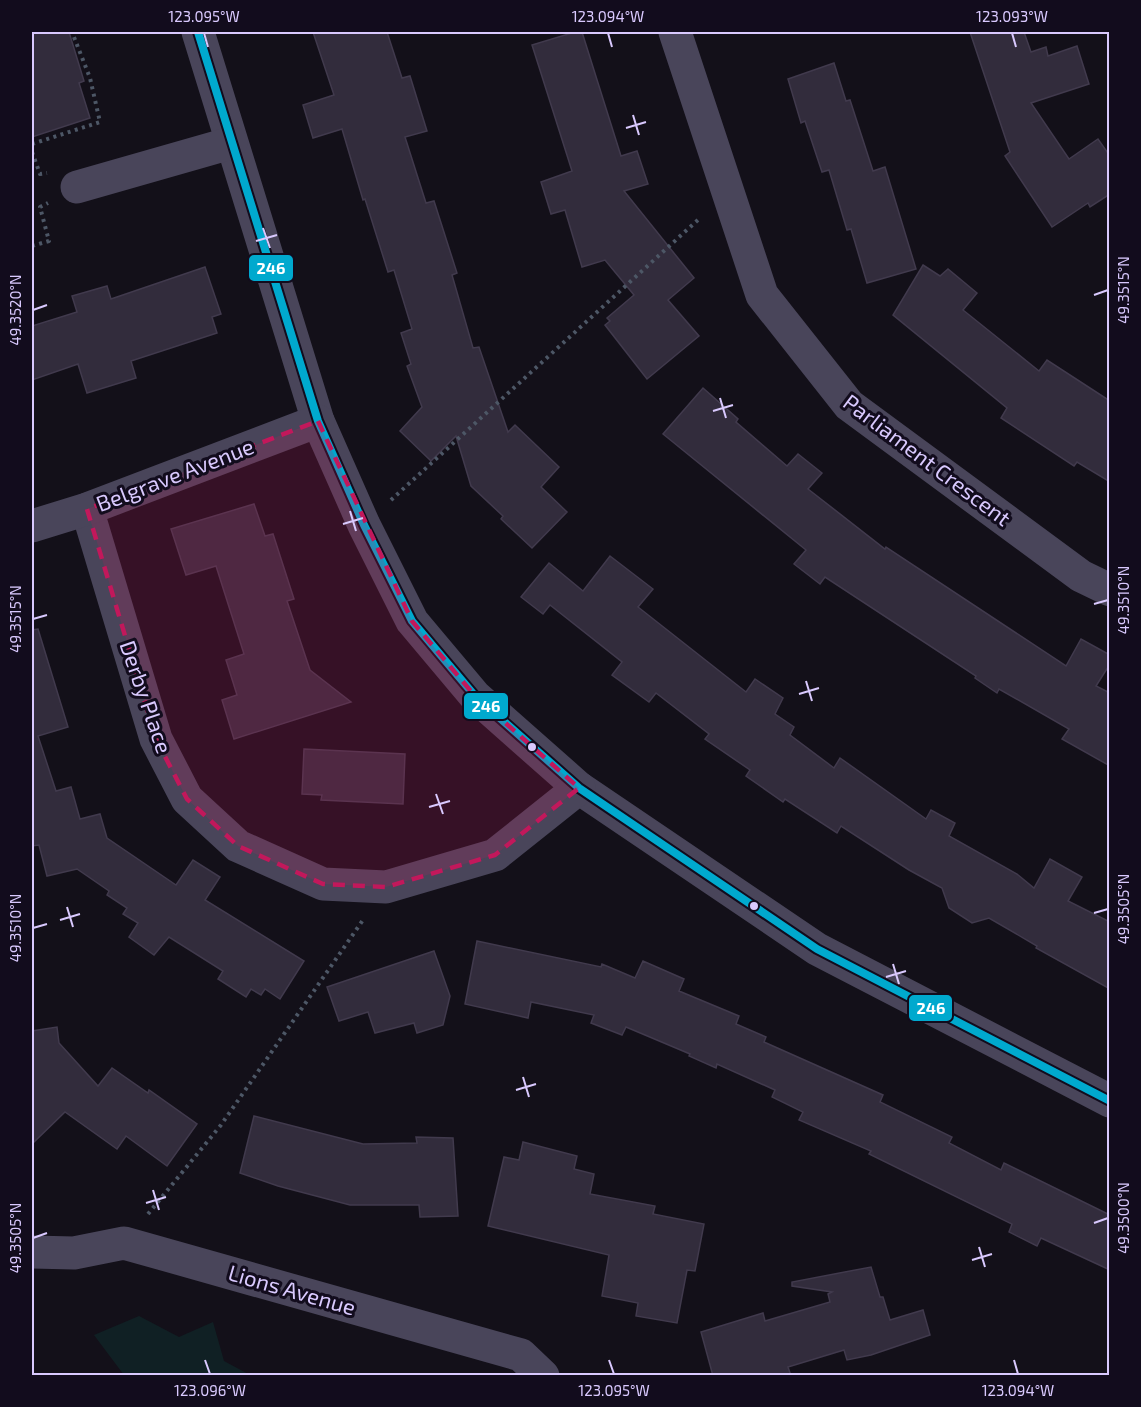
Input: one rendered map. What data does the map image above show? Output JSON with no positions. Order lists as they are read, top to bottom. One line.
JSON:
{"streets":{"street":["Parliament Crescent","Belgrave Avenue","Derby Place","Lions Avenue"]},"crossings":[["Belgrave Avenue","Derby Place"]],"lines":["transit line 246"],"coordinates":["123.095°W","123.094°W","123.093°W","49.3515°N","49.3520°N","49.3510°N","49.3505°N","49.3500°N","123.096°W"]}
